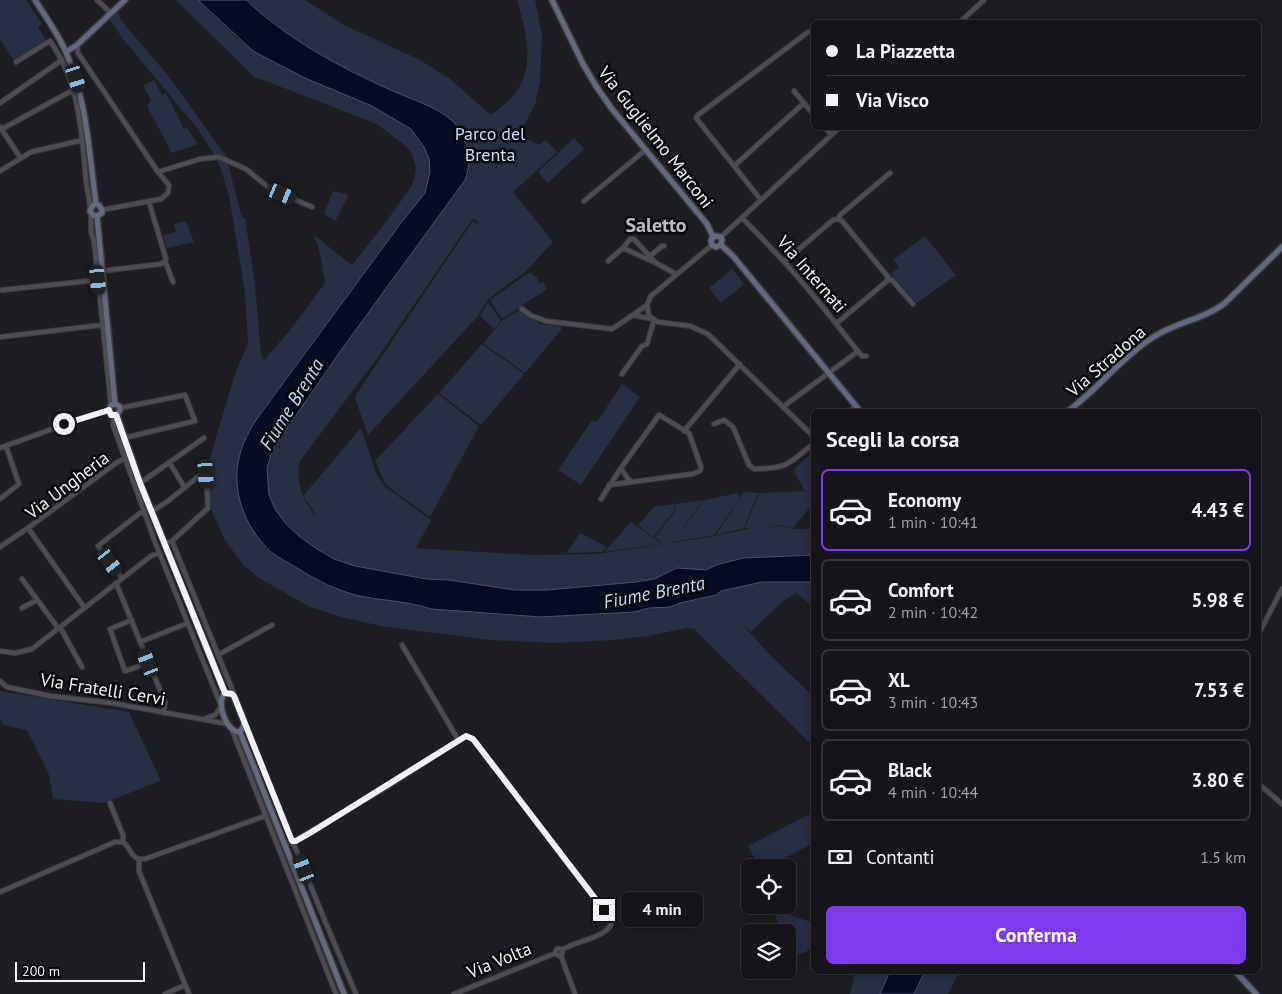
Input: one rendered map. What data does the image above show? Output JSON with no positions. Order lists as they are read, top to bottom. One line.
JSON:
{"streets":{"street":["Via Guglielmo Marconi","Via Internati","Via Stradona","Via Ungheria","Via Fratelli Cervi","Via Volta"]},"districts":["Saletto"],"water":["Fiume Brenta"],"parks":["Parco del Brenta"],"scale_bar":"200 m","page":{"banner":["La Piazzetta","Via Visco"],"heading":"Scegli la corsa","list":[{"name":"Economy","note":"1 min · 10:41","value":"4.43 €"},{"name":"Comfort","note":"2 min · 10:42","value":"5.98 €"},{"name":"XL","note":"3 min · 10:43","value":"7.53 €"},{"name":"Black","note":"4 min · 10:44","value":"3.80 €"}],"pay":["Contanti","1.5 km"],"bubble":"4 min","buttons":"Conferma","scale":"200 m"}}
